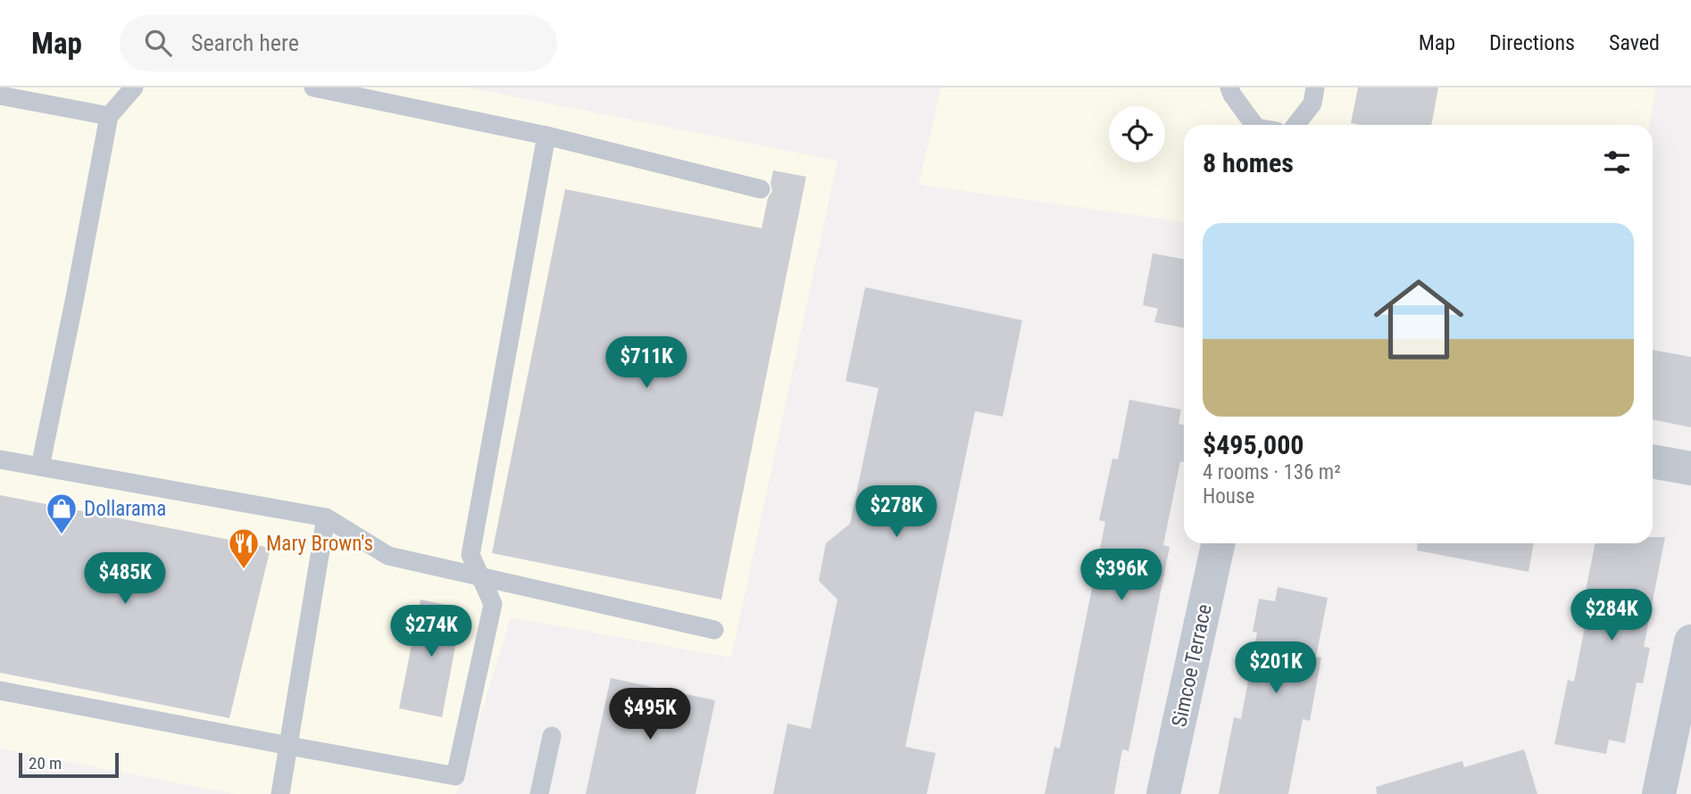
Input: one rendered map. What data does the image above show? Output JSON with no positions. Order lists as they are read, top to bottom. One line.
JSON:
{"streets":{"street":["Simcoe Terrace"]},"places":{"shop":["Dollarama"],"restaurant":["Mary Brown's"]},"scale_bar":"20 m","page":{"header":"Map","search":"Search here","nav":["Map","Directions","Saved"],"heading":"8 homes","list":[{"name":"$495,000","note":"4 rooms · 136 m² · House"}],"price":["$711K","$278K","$396K","$485K","$284K","$274K","$201K","$495K"],"scale":"20 m"}}
